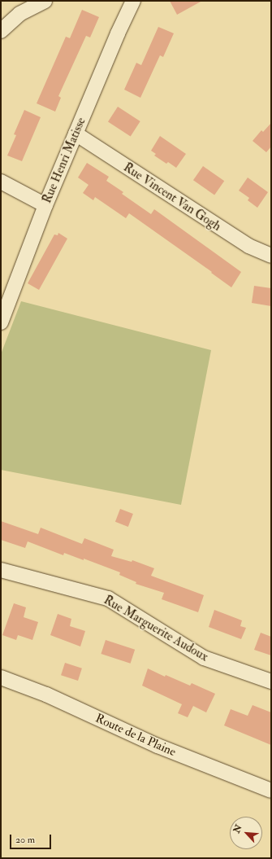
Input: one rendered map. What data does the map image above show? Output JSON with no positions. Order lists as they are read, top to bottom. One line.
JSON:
{"streets":{"street":["Rue Henri Matisse","Rue Vincent Van Gogh","Rue Marguerite Audoux","Route de la Plaine"]},"crossings":[["Rue Henri Matisse","Rue Vincent Van Gogh"]],"scale_bar":"20 m","north":"top left"}
